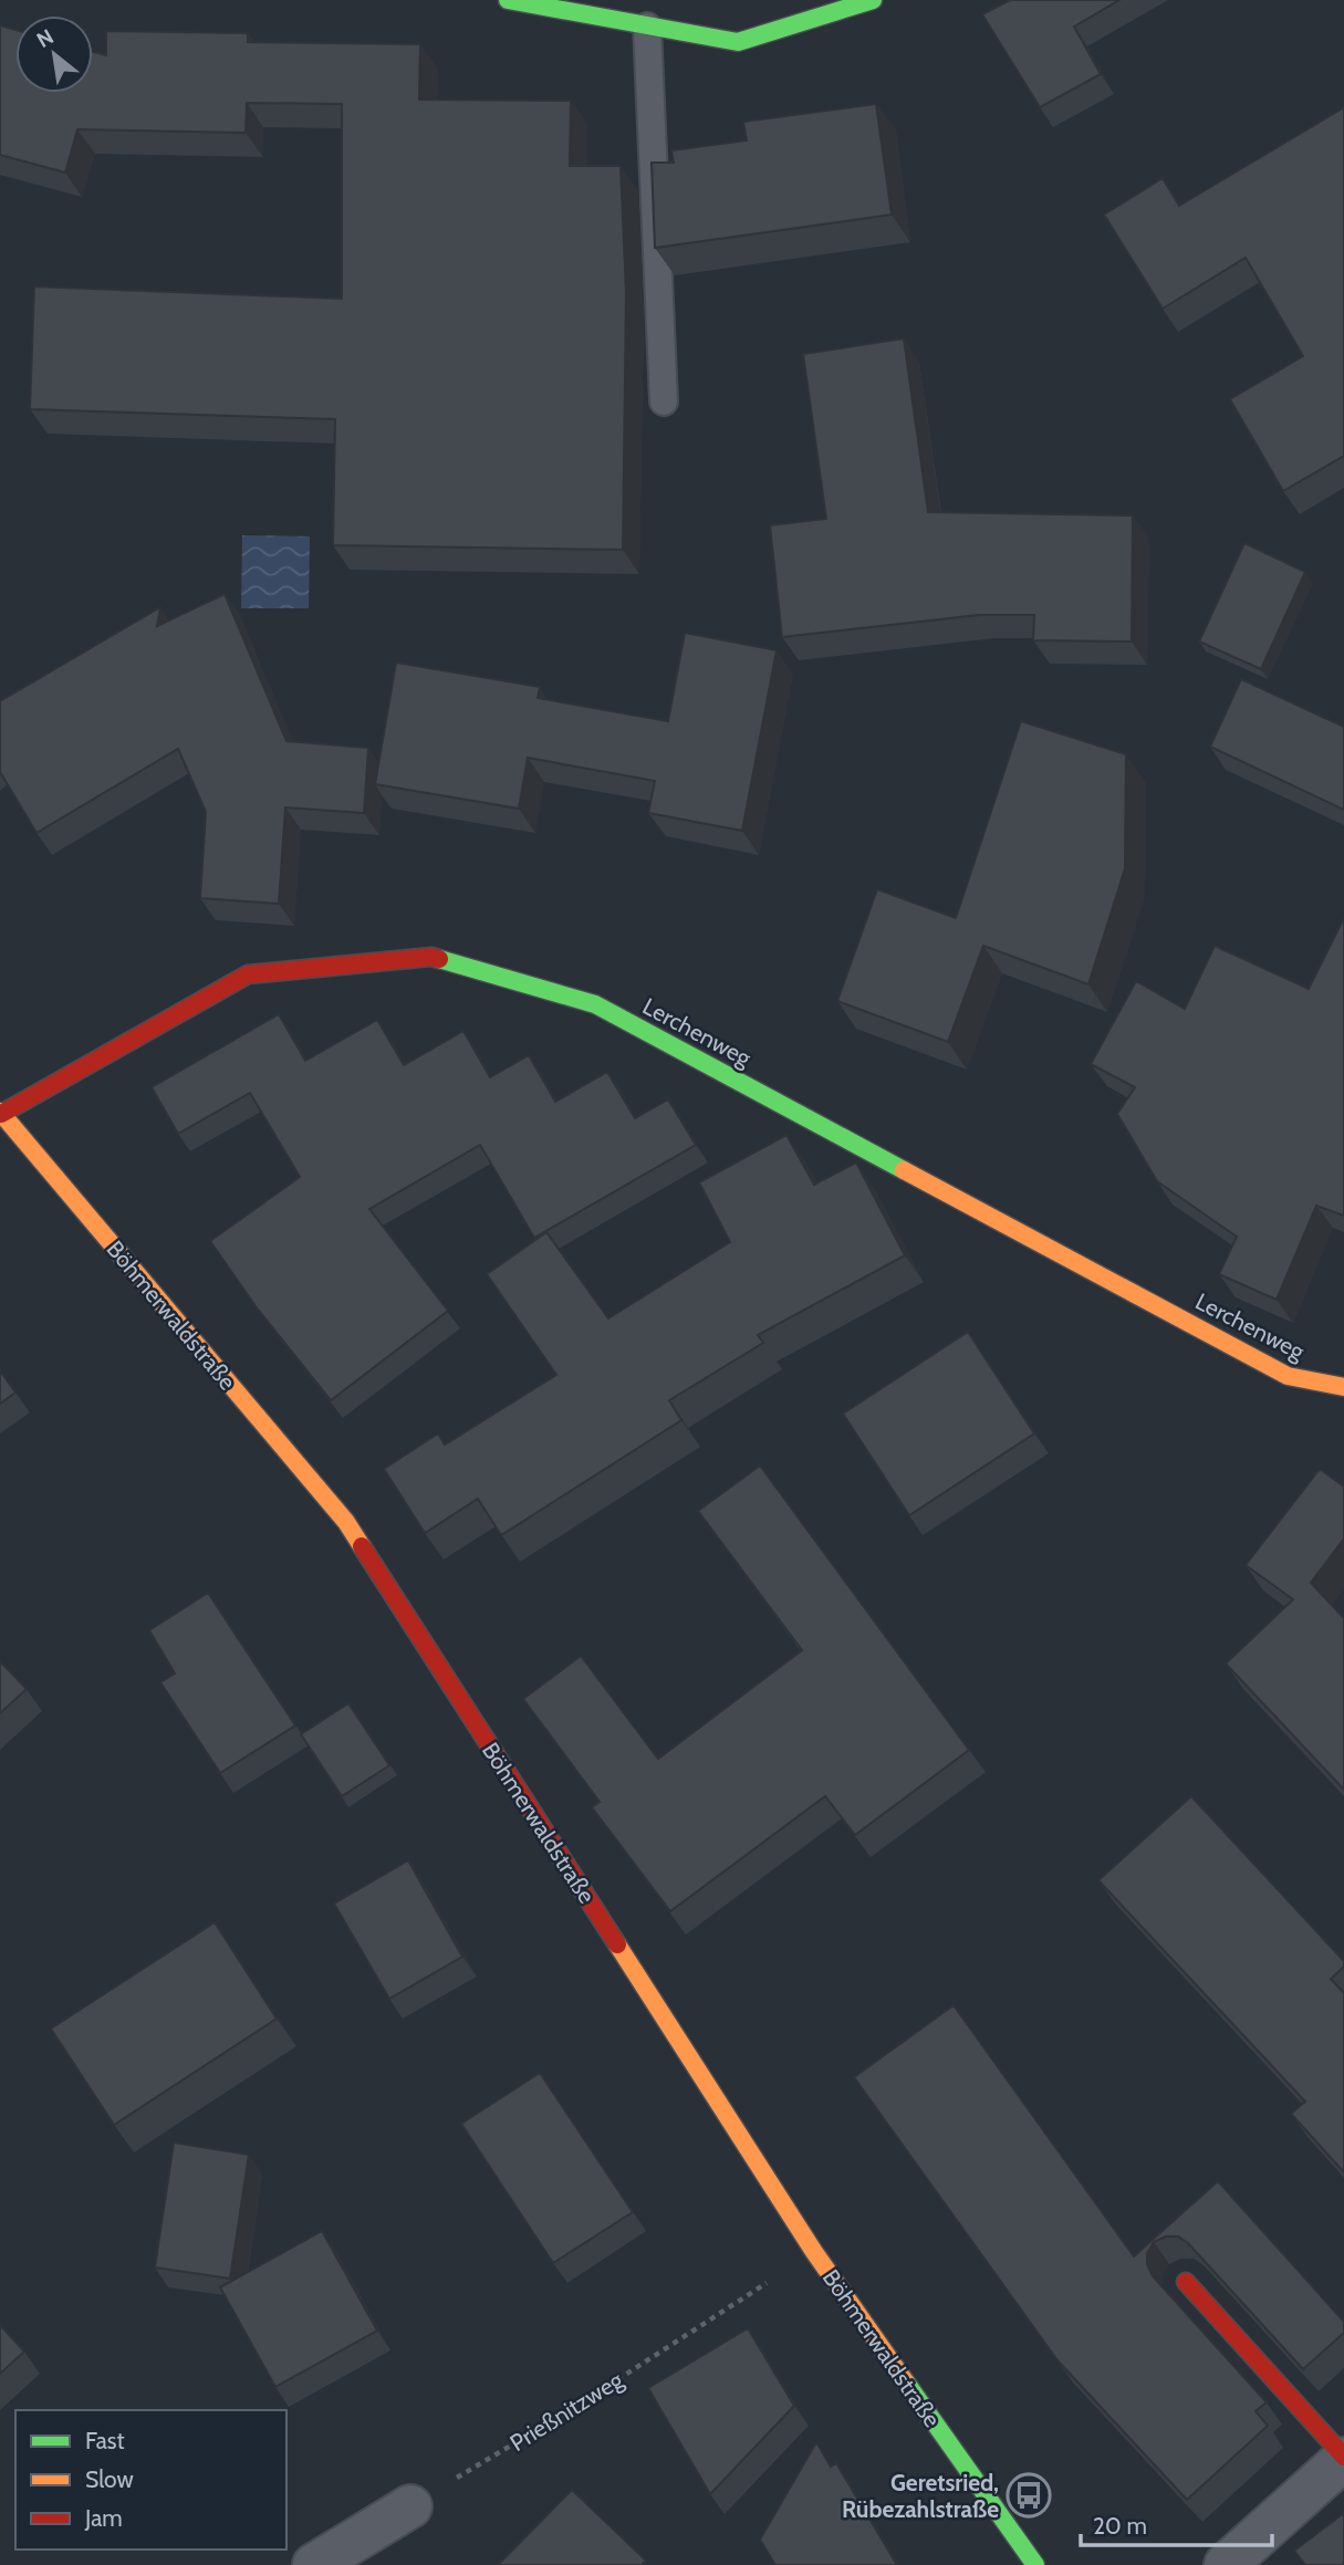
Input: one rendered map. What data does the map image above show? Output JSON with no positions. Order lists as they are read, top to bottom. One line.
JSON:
{"streets":{"street":["Lerchenweg","Böhmerwaldstraße"],"path":["Prießnitzweg"]},"crossings":[["Lerchenweg","Böhmerwaldstraße"],["Böhmerwaldstraße","Prießnitzweg"]],"places":{"bus stop":["Geretsried, Rübezahlstraße"]},"legend":["Fast","Slow","Jam"],"scale_bar":"20 m","north":"top left"}
